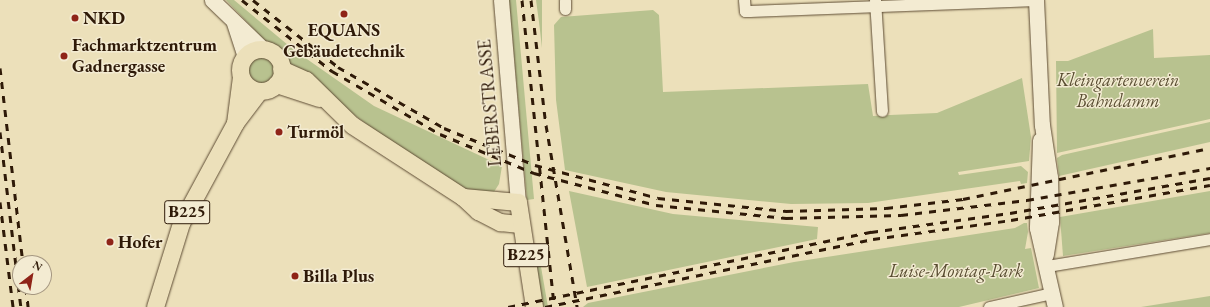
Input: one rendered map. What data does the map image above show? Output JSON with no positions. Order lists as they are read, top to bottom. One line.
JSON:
{"streets":{"main road":["LEBERSTRASSE","B225"]},"crossings":[["LEBERSTRASSE","B225"]],"parks":["Kleingartenverein Bahndamm","Luise-Montag-Park"],"places":["EQUANS Gebäudetechnik","NKD","Fachmarktzentrum Gadnergasse","Turmöl","Hofer","Billa Plus"],"north":"top right"}
